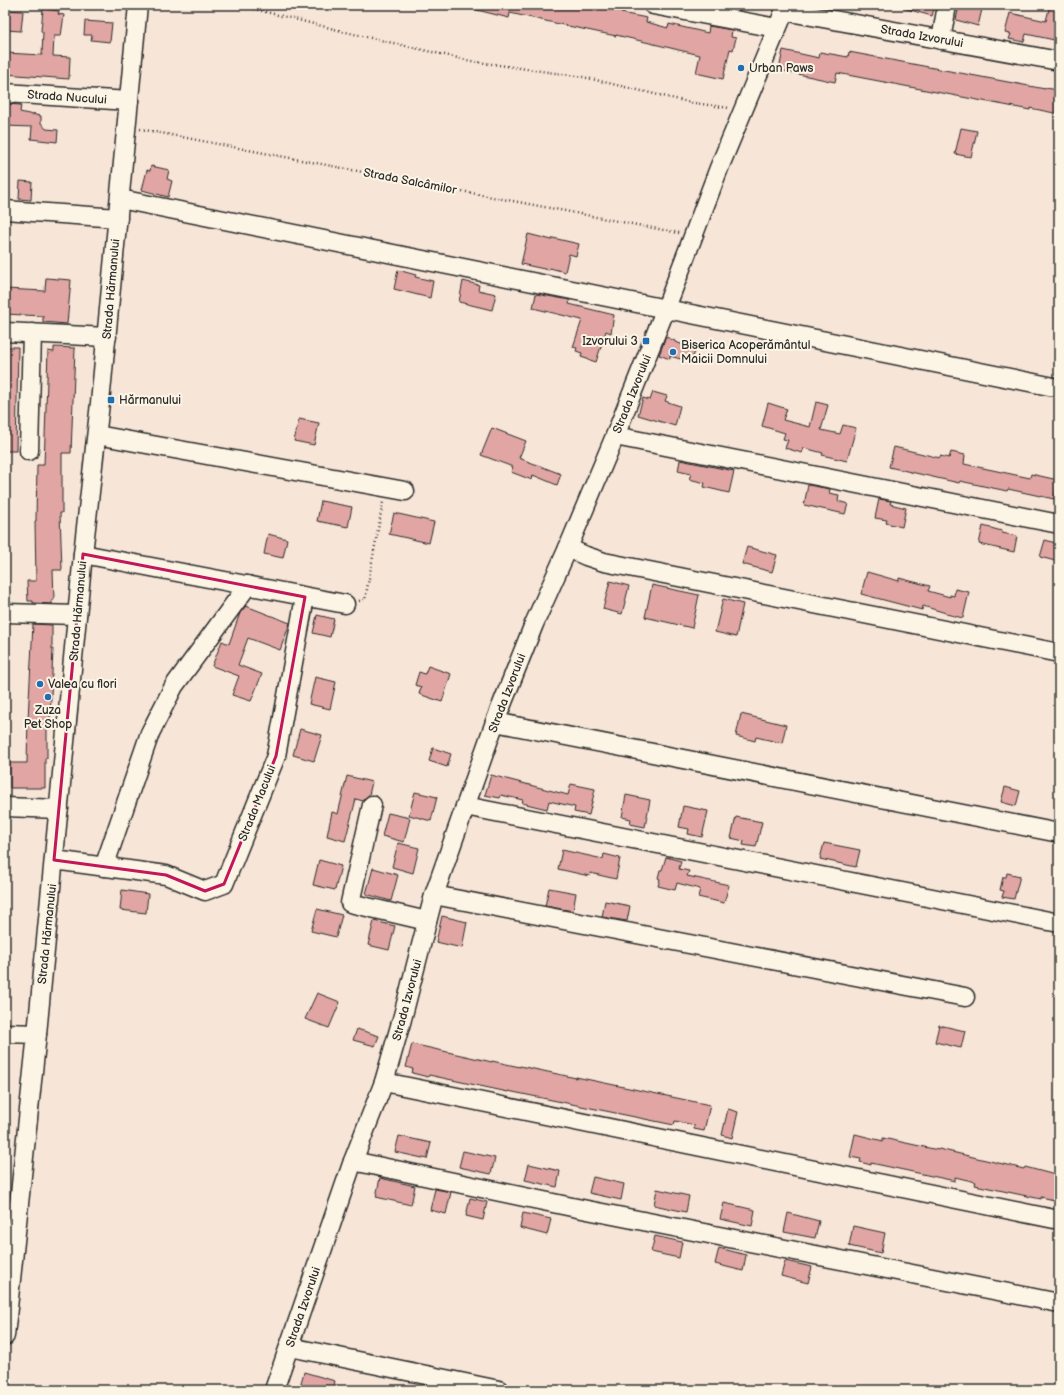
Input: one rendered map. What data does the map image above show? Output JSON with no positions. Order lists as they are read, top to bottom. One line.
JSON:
{"streets":{"street":["Strada Izvorului","Strada Nucului","Strada Hărmanului","Strada Macului"],"path":["Strada Salcâmilor"]},"crossings":[["Strada Izvorului","Strada Salcâmilor"],["Strada Nucului","Strada Hărmanului"],["Strada Salcâmilor","Strada Hărmanului"],["Strada Hărmanului","Strada Macului"]],"places":{"other":["Urban Paws","Biserica Acoperământul Maicii Domnului","Valea cu flori","Zuza Pet Shop"],"transit":["Izvorului 3","Hărmanului"]}}
